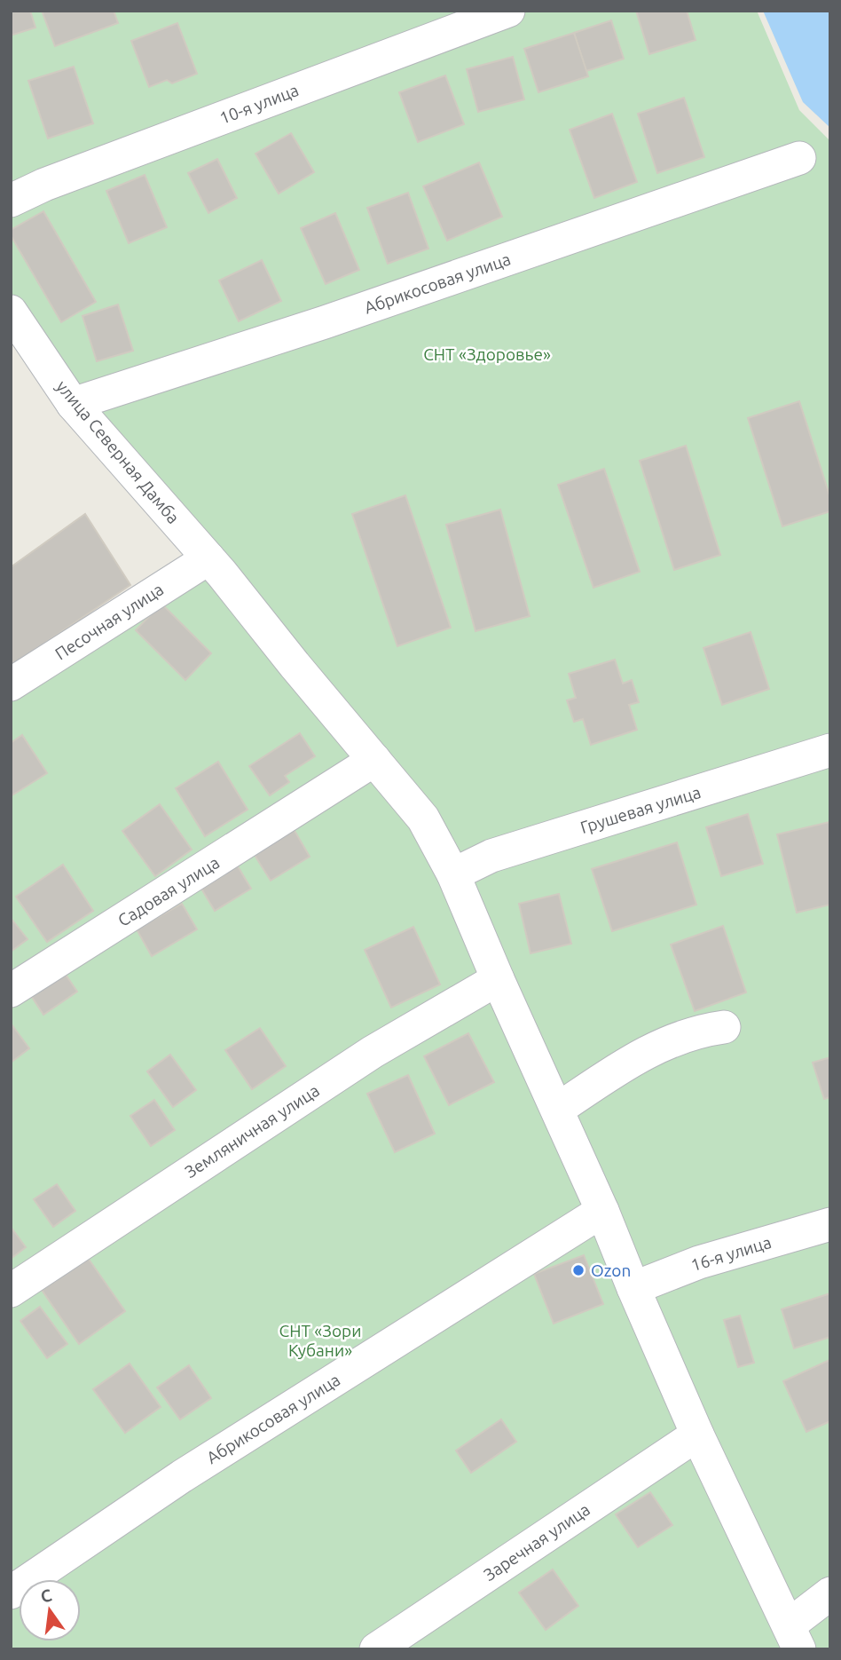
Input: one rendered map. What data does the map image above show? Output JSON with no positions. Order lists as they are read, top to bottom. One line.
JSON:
{"streets":{"street":["10-я улица","Абрикосовая улица","улица Северная Дамба","Песочная улица","Грушевая улица","Садовая улица","Земляничная улица","16-я улица","Заречная улица"]},"crossings":[["Абрикосовая улица","улица Северная Дамба"],["улица Северная Дамба","Песочная улица"],["улица Северная Дамба","Грушевая улица"],["улица Северная Дамба","Садовая улица"],["улица Северная Дамба","Земляничная улица"],["улица Северная Дамба","16-я улица"],["улица Северная Дамба","Заречная улица"]],"parks":["СНТ «Здоровье»","СНТ «Зори Кубани»"],"places":["Ozon"],"north":"top"}
